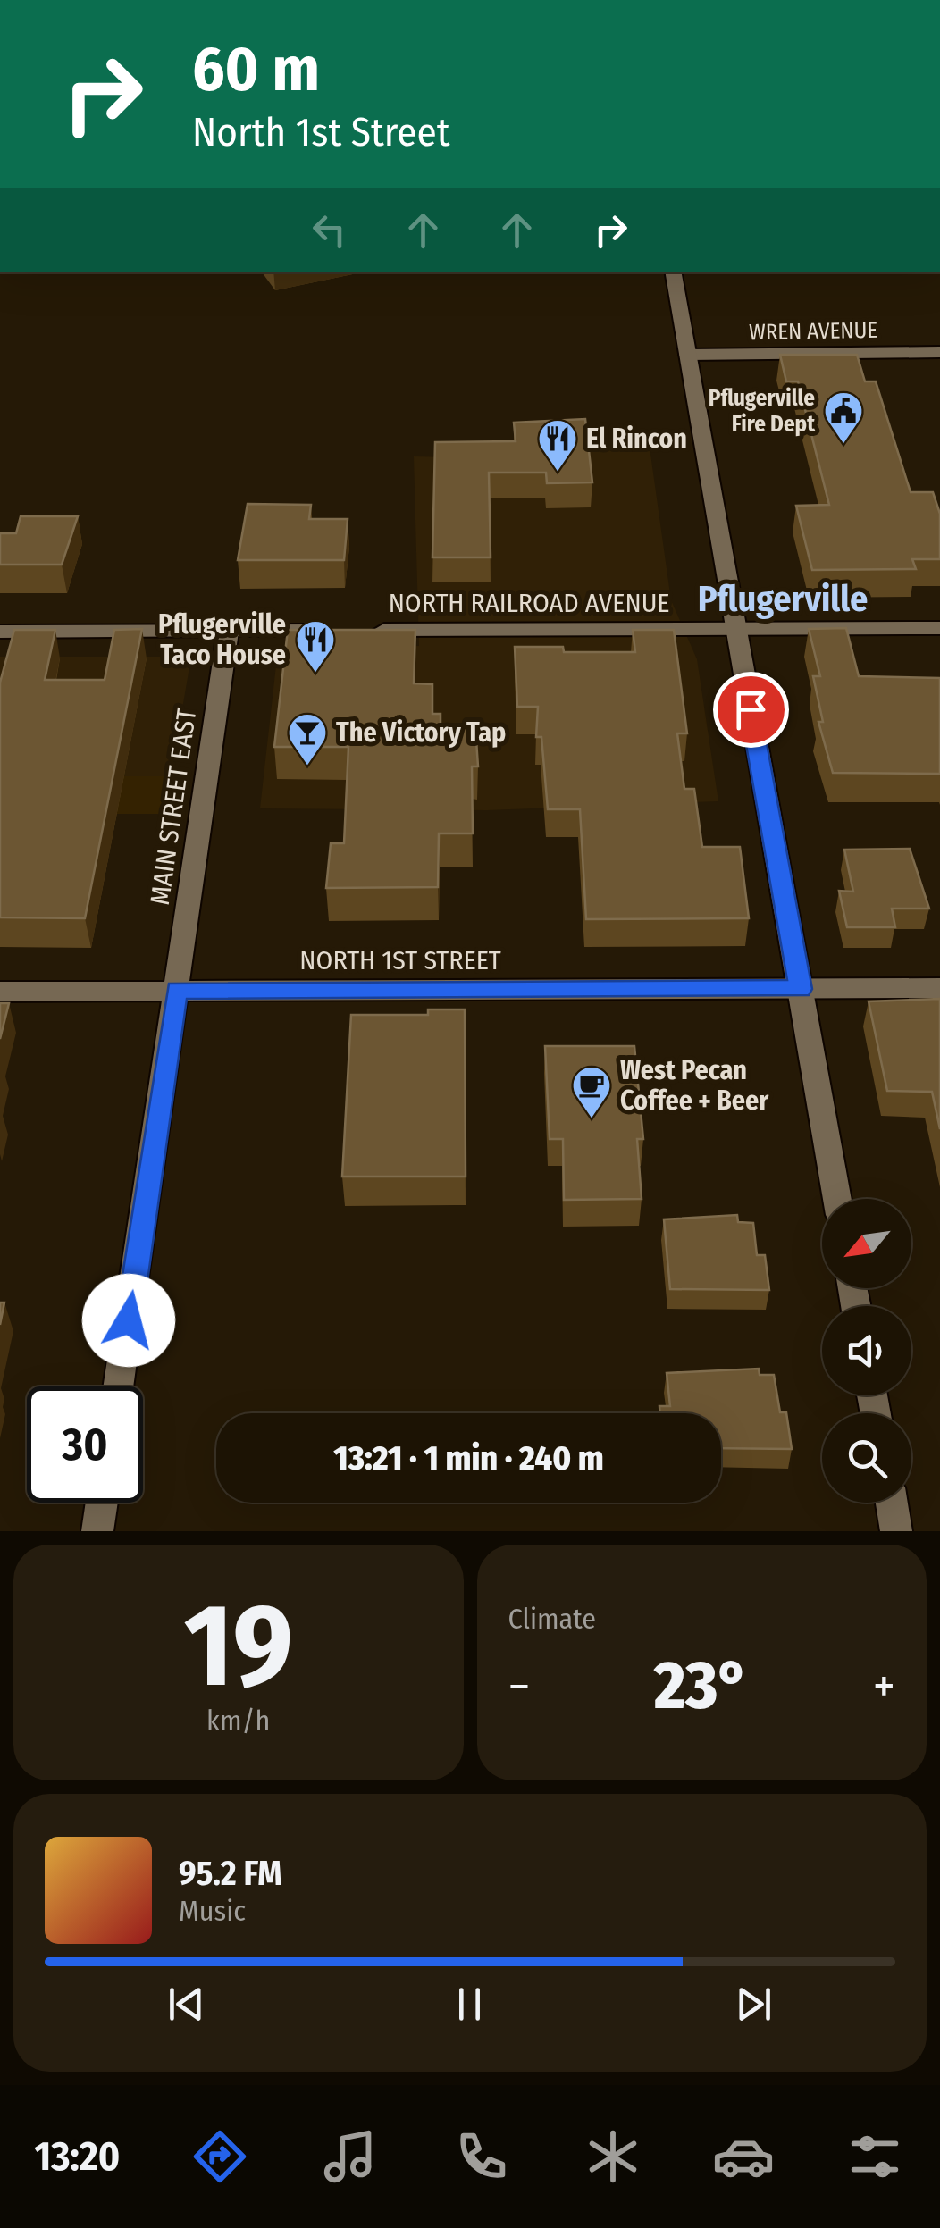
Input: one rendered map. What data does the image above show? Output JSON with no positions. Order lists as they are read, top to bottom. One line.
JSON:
{"streets":{"street":["WREN AVENUE","NORTH RAILROAD AVENUE","MAIN STREET EAST","NORTH 1ST STREET"]},"crossings":[["NORTH RAILROAD AVENUE","MAIN STREET EAST"],["MAIN STREET EAST","NORTH 1ST STREET"]],"districts":["Pflugerville"],"places":{"public building":["Pflugerville Fire Dept"],"restaurant":["El Rincon","Pflugerville Taco House"],"bar":["The Victory Tap"],"cafe":["West Pecan Coffee + Beer"]},"north":"bottom left","page":{"turn":["60 m","North 1st Street"],"limit":"30","trip":"13:21 · 1 min · 240 m","tile":[["19","km/h"],"Climate"],"heat":["−","23°","+"],"song":["95.2 FM","Music"],"tabs":"13:20"}}
